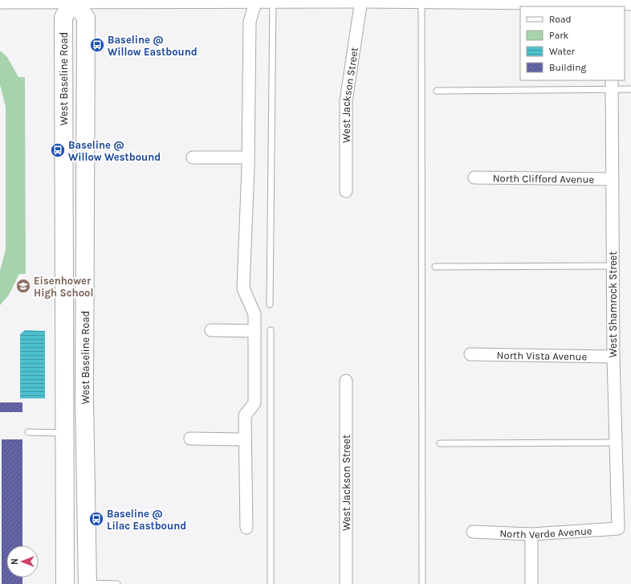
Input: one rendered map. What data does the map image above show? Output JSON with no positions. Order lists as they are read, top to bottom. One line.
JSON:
{"streets":{"main road":["West Baseline Road"],"street":["West Jackson Street","North Clifford Avenue","West Shamrock Street","North Vista Avenue","North Verde Avenue"]},"crossings":[["North Clifford Avenue","West Shamrock Street"],["West Shamrock Street","North Vista Avenue"],["West Shamrock Street","North Verde Avenue"]],"places":{"bus stop":["Baseline @ Willow Eastbound","Baseline @ Willow Westbound","Baseline @ Lilac Eastbound"],"school or university":["Eisenhower High School"]},"legend":["Road","Park","Water","Building"],"north":"left"}
